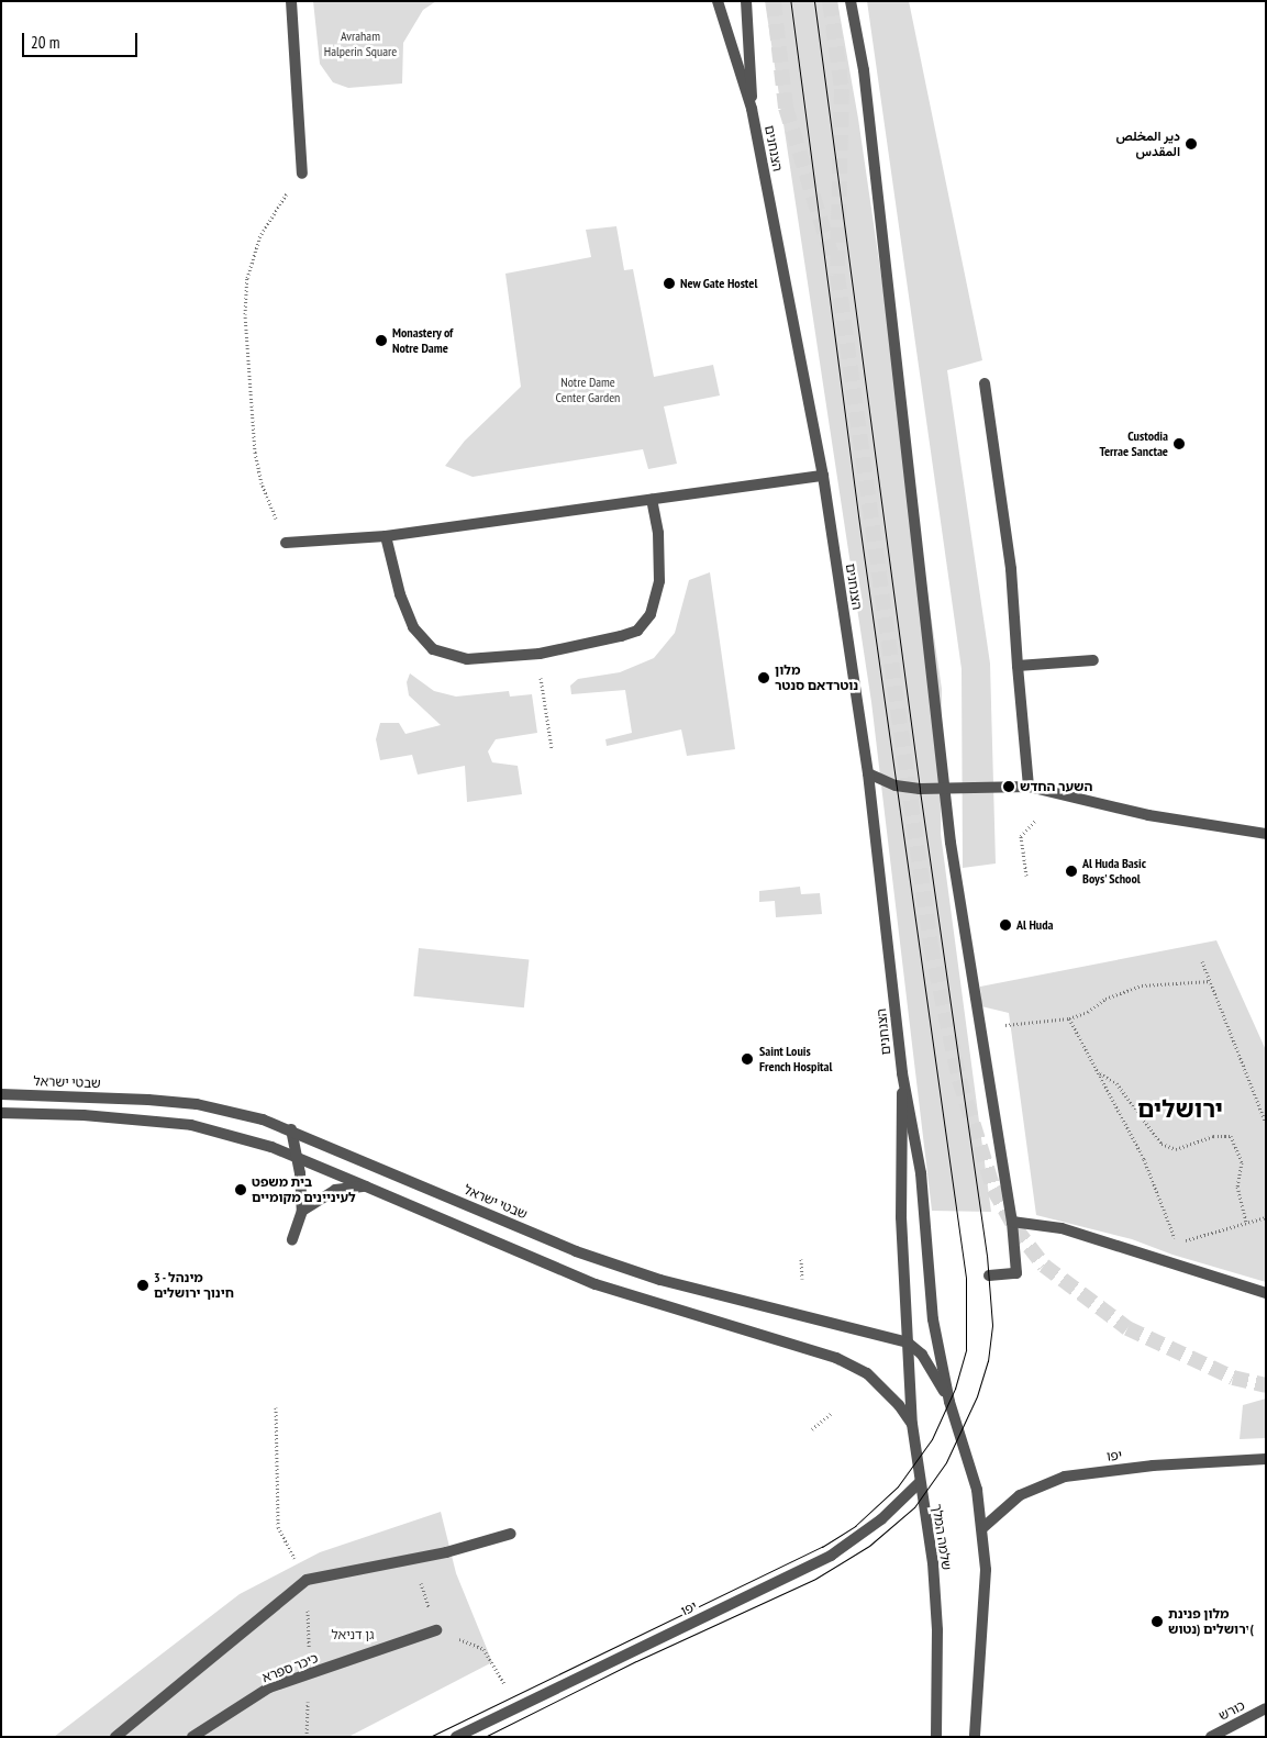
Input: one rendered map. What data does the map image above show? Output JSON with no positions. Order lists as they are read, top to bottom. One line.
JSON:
{"streets":{"street":["הצנחנים","שבטי ישראל","יפו","שלמה המלך","כיכר ספרא","כורש"]},"crossings":[["הצנחנים","שבטי ישראל"],["הצנחנים","שלמה המלך"],["שבטי ישראל","שלמה המלך"],["יפו","שלמה המלך"]],"districts":["ירושלים"],"parks":["Avraham Halperin Square","Notre Dame Center Garden","גן דניאל"],"places":["دير المخلص المقدس","New Gate Hostel","Monastery of Notre Dame","Custodia Terrae Sanctae","מלון נוטרדאם סנטר","השער החדש","Al Huda Basic Boys' School","Al Huda","Saint Louis French Hospital","בית משפט לעיניינים מקומיים","3 - מינהל חינוך ירושלים","מלון פנינת ירושלים (נטוש("],"scale_bar":"20 m"}
